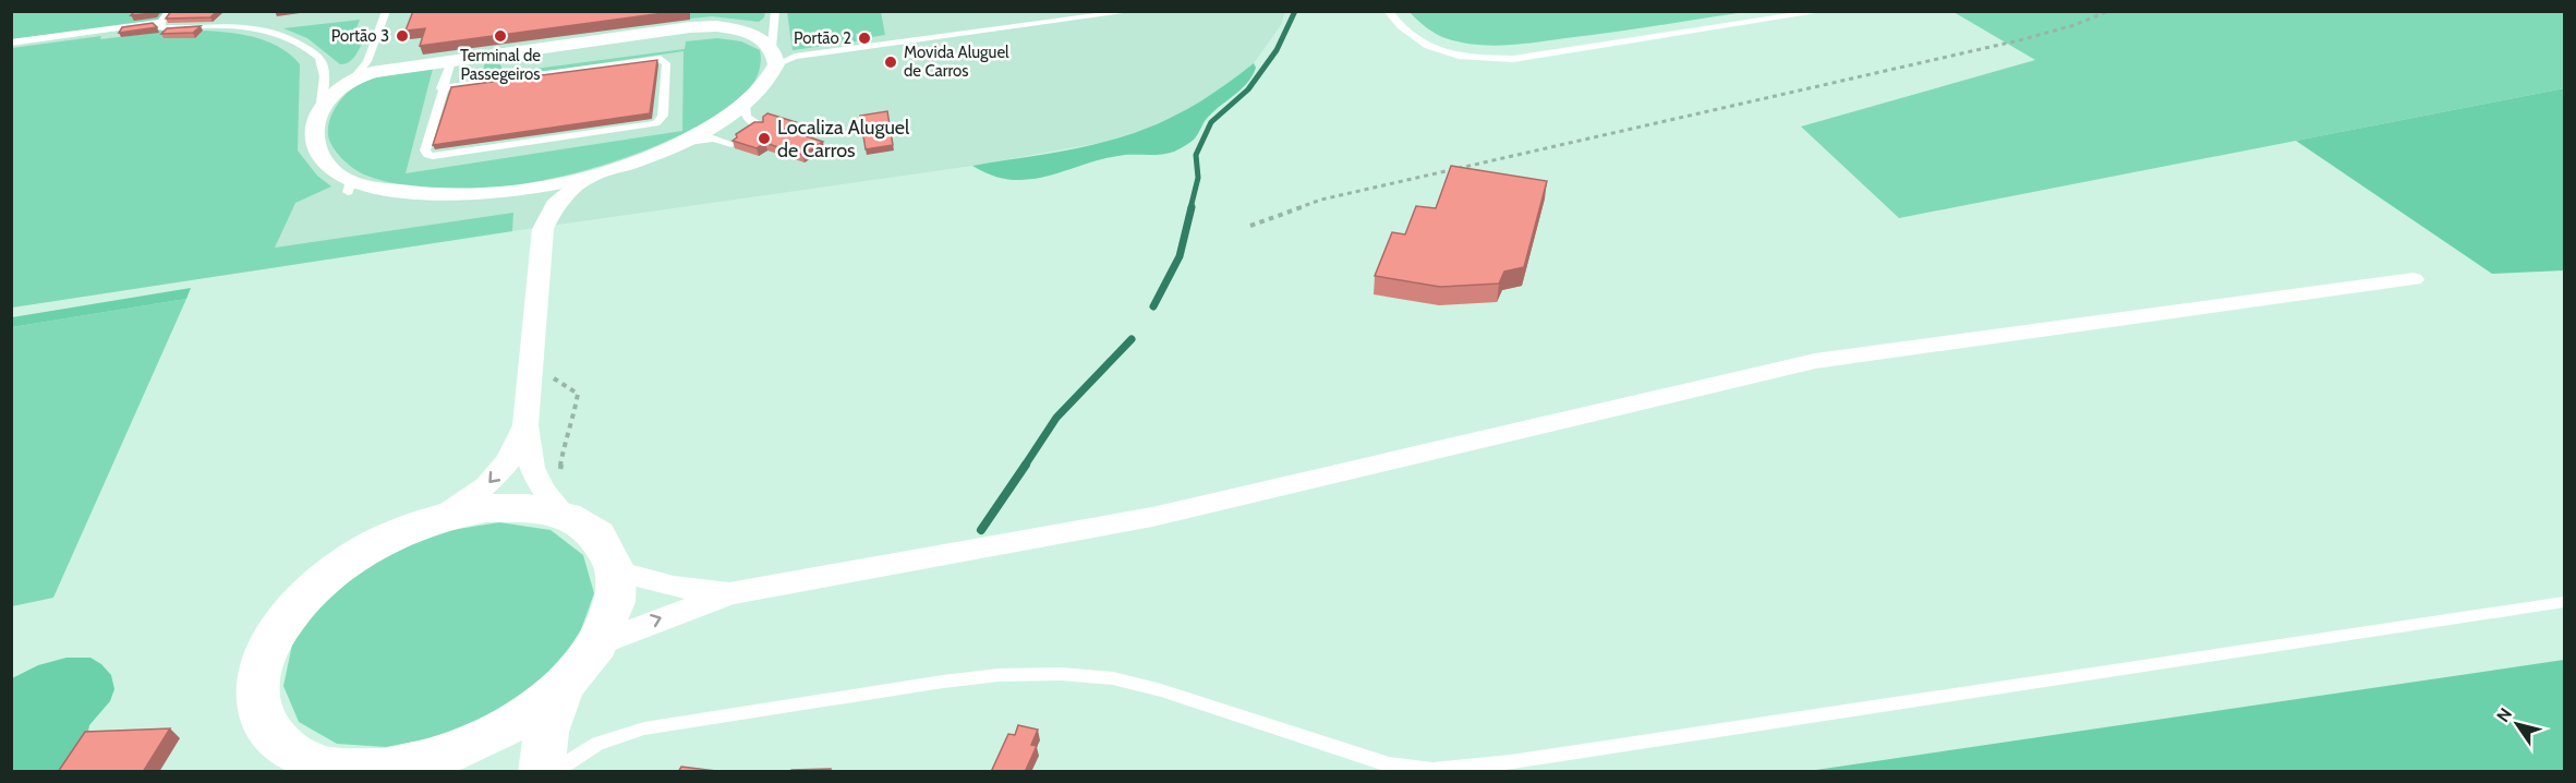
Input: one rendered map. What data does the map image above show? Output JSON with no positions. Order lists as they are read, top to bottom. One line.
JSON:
{"places":["Portão 3","Terminal de Passegeiros","Portão 2","Movida Aluguel de Carros","Localiza Aluguel de Carros"],"north":"top left"}
